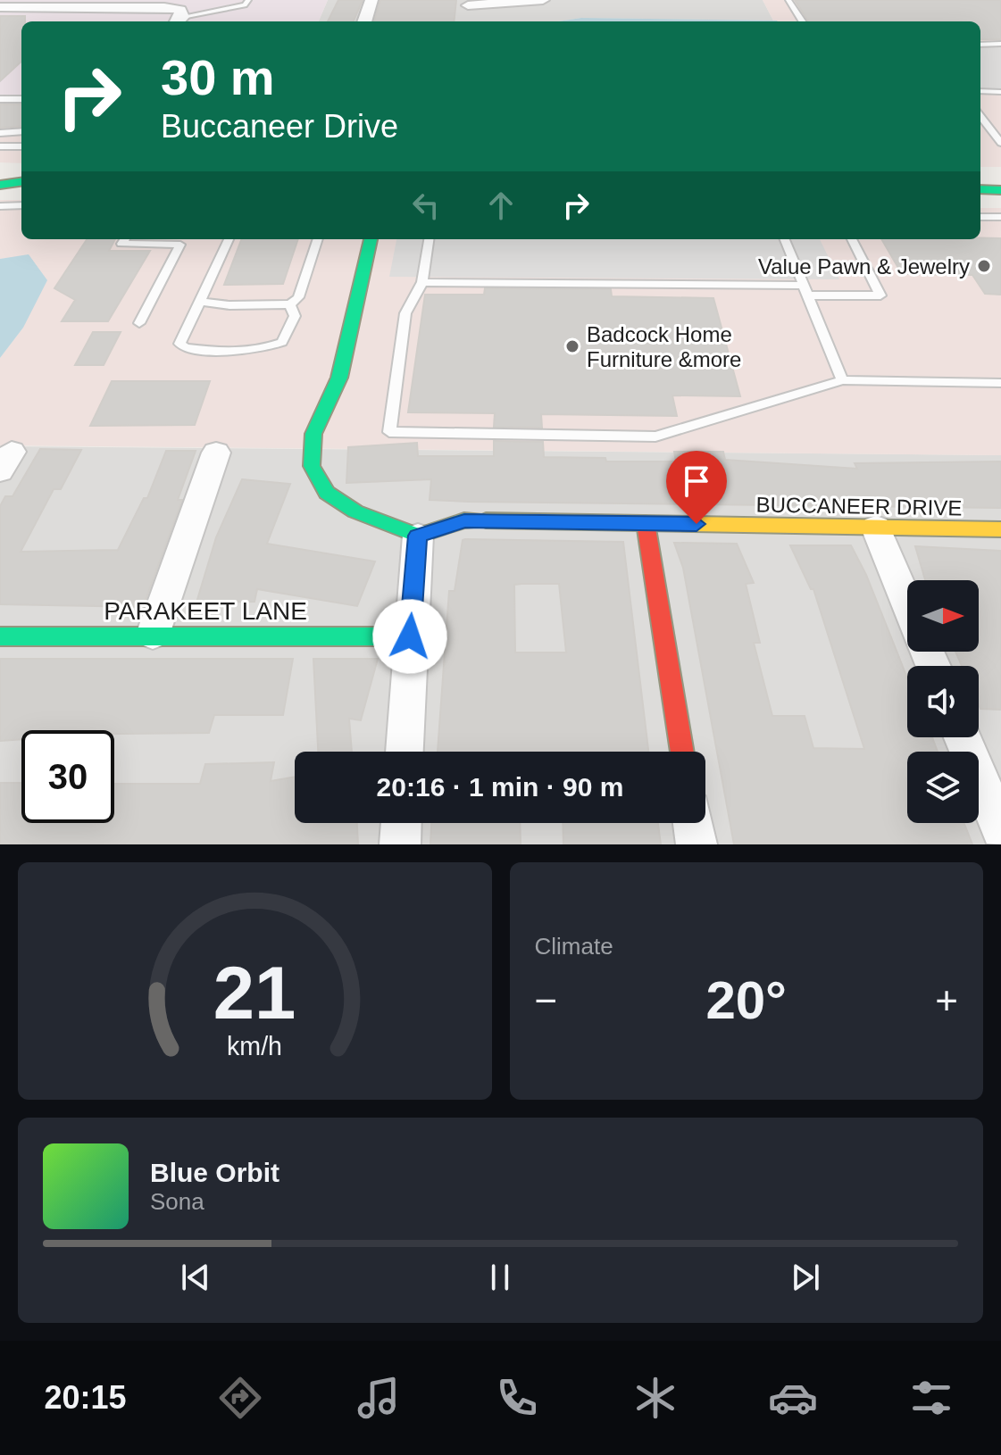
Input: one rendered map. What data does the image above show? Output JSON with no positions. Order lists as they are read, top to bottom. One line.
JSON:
{"streets":{"street":["BUCCANEER DRIVE","PARAKEET LANE"]},"places":["Value Pawn & Jewelry","Badcock Home Furniture &more"],"north":"right","page":{"turn":["30 m","Buccaneer Drive"],"limit":"30","trip":"20:16 · 1 min · 90 m","tile":"Climate","heat":["−","20°","+"],"song":["Blue Orbit","Sona"],"tabs":"20:15","gauge":["21","km/h"]}}
